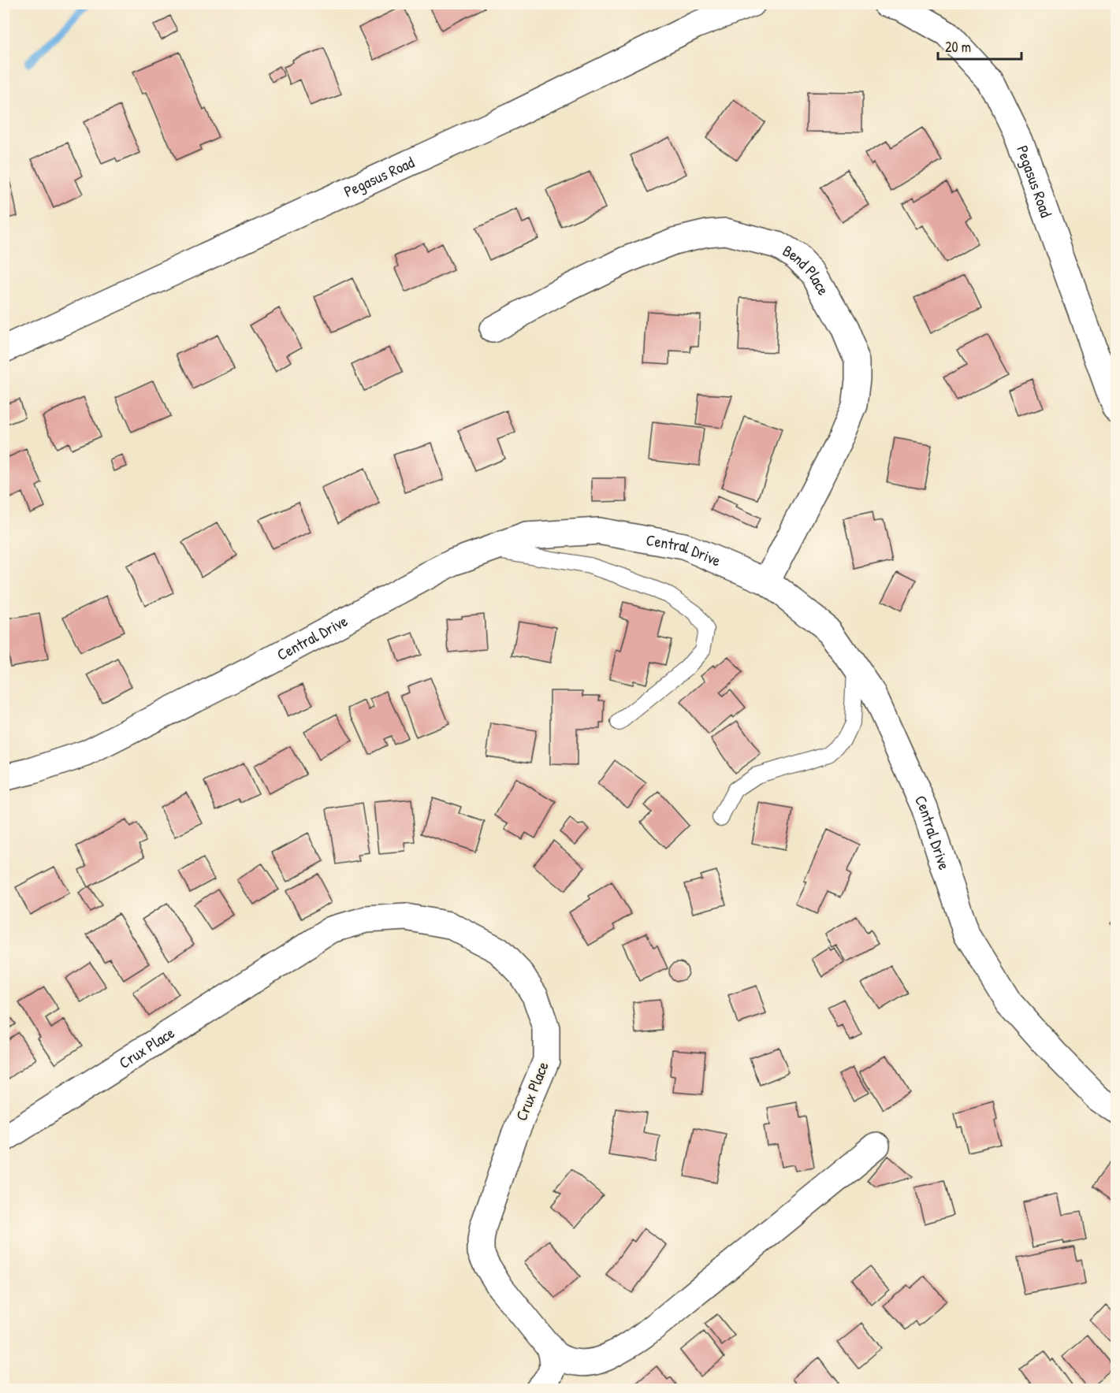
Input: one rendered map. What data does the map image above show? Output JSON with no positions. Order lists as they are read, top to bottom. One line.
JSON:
{"streets":{"street":["Pegasus Road","Bend Place","Central Drive","Crux Place"]},"crossings":[["Bend Place","Central Drive"]],"scale_bar":"20 m"}
